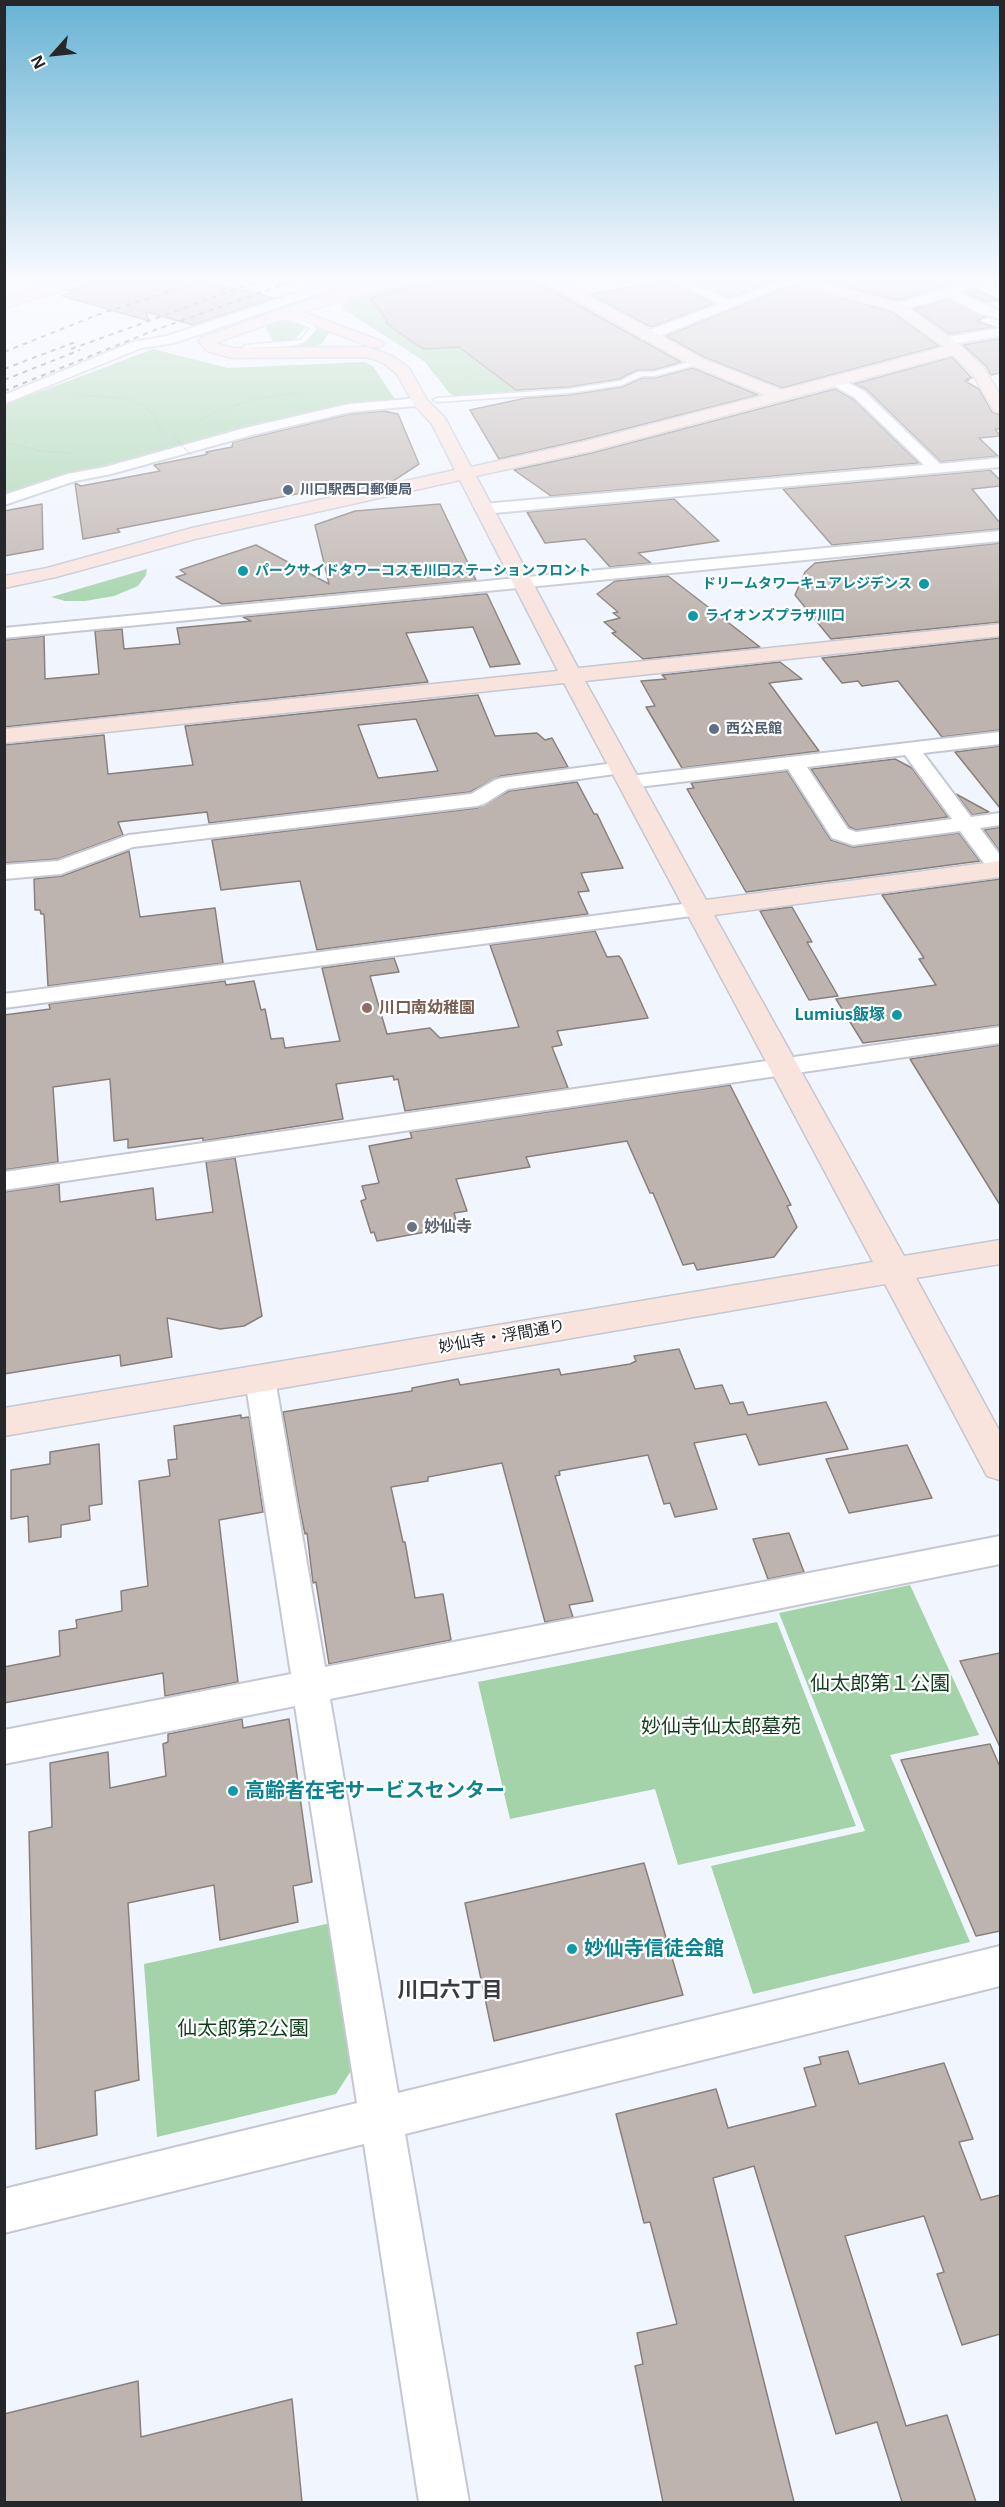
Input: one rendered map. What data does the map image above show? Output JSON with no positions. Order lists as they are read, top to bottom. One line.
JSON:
{"streets":{"street":["妙仙寺・浮間通り"]},"districts":["川口六丁目"],"parks":["仙太郎第１公園","妙仙寺仙太郎墓苑","仙太郎第2公園"],"places":["川口駅西口郵便局","パークサイドタワーコスモ川口ステーションフロント","ドリームタワーキュアレジデンス","ライオンズプラザ川口","西公民館","川口南幼稚園","Lumius飯塚","妙仙寺","高齢者在宅サービスセンター","妙仙寺信徒会館"],"north":"bottom left"}
